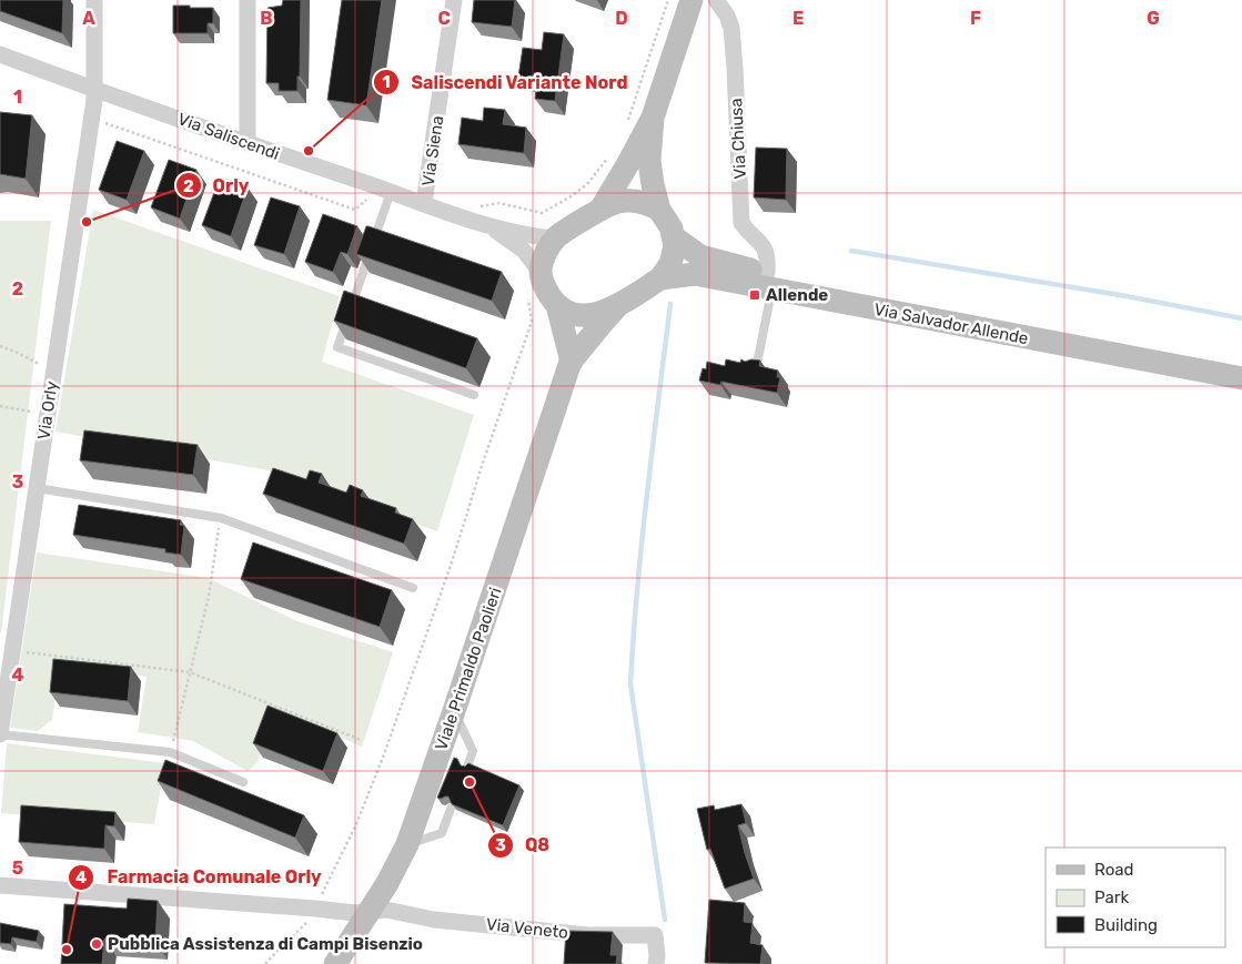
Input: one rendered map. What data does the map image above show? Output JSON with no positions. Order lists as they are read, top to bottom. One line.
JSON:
{"streets":{"main road":["Via Salvador Allende","Viale Primaldo Paolieri"],"street":["Via Saliscendi","Via Chiusa","Via Siena","Via Orly","Via Veneto"]},"crossings":[["Via Saliscendi","Via Siena"],["Via Saliscendi","Via Salvador Allende"],["Via Saliscendi","Via Orly"],["Via Saliscendi","Viale Primaldo Paolieri"],["Via Chiusa","Via Salvador Allende"],["Via Salvador Allende","Viale Primaldo Paolieri"],["Viale Primaldo Paolieri","Via Veneto"]],"places":{"other":["Saliscendi Variante Nord","Orly","Q8","Pubblica Assistenza di Campi Bisenzio","Farmacia Comunale Orly"],"transit":["Allende"]},"legend":["Road","Park","Building"],"grid":{"columns":["A","B","C","D","E","F","G"],"rows":["1","2","3","4","5"]}}
